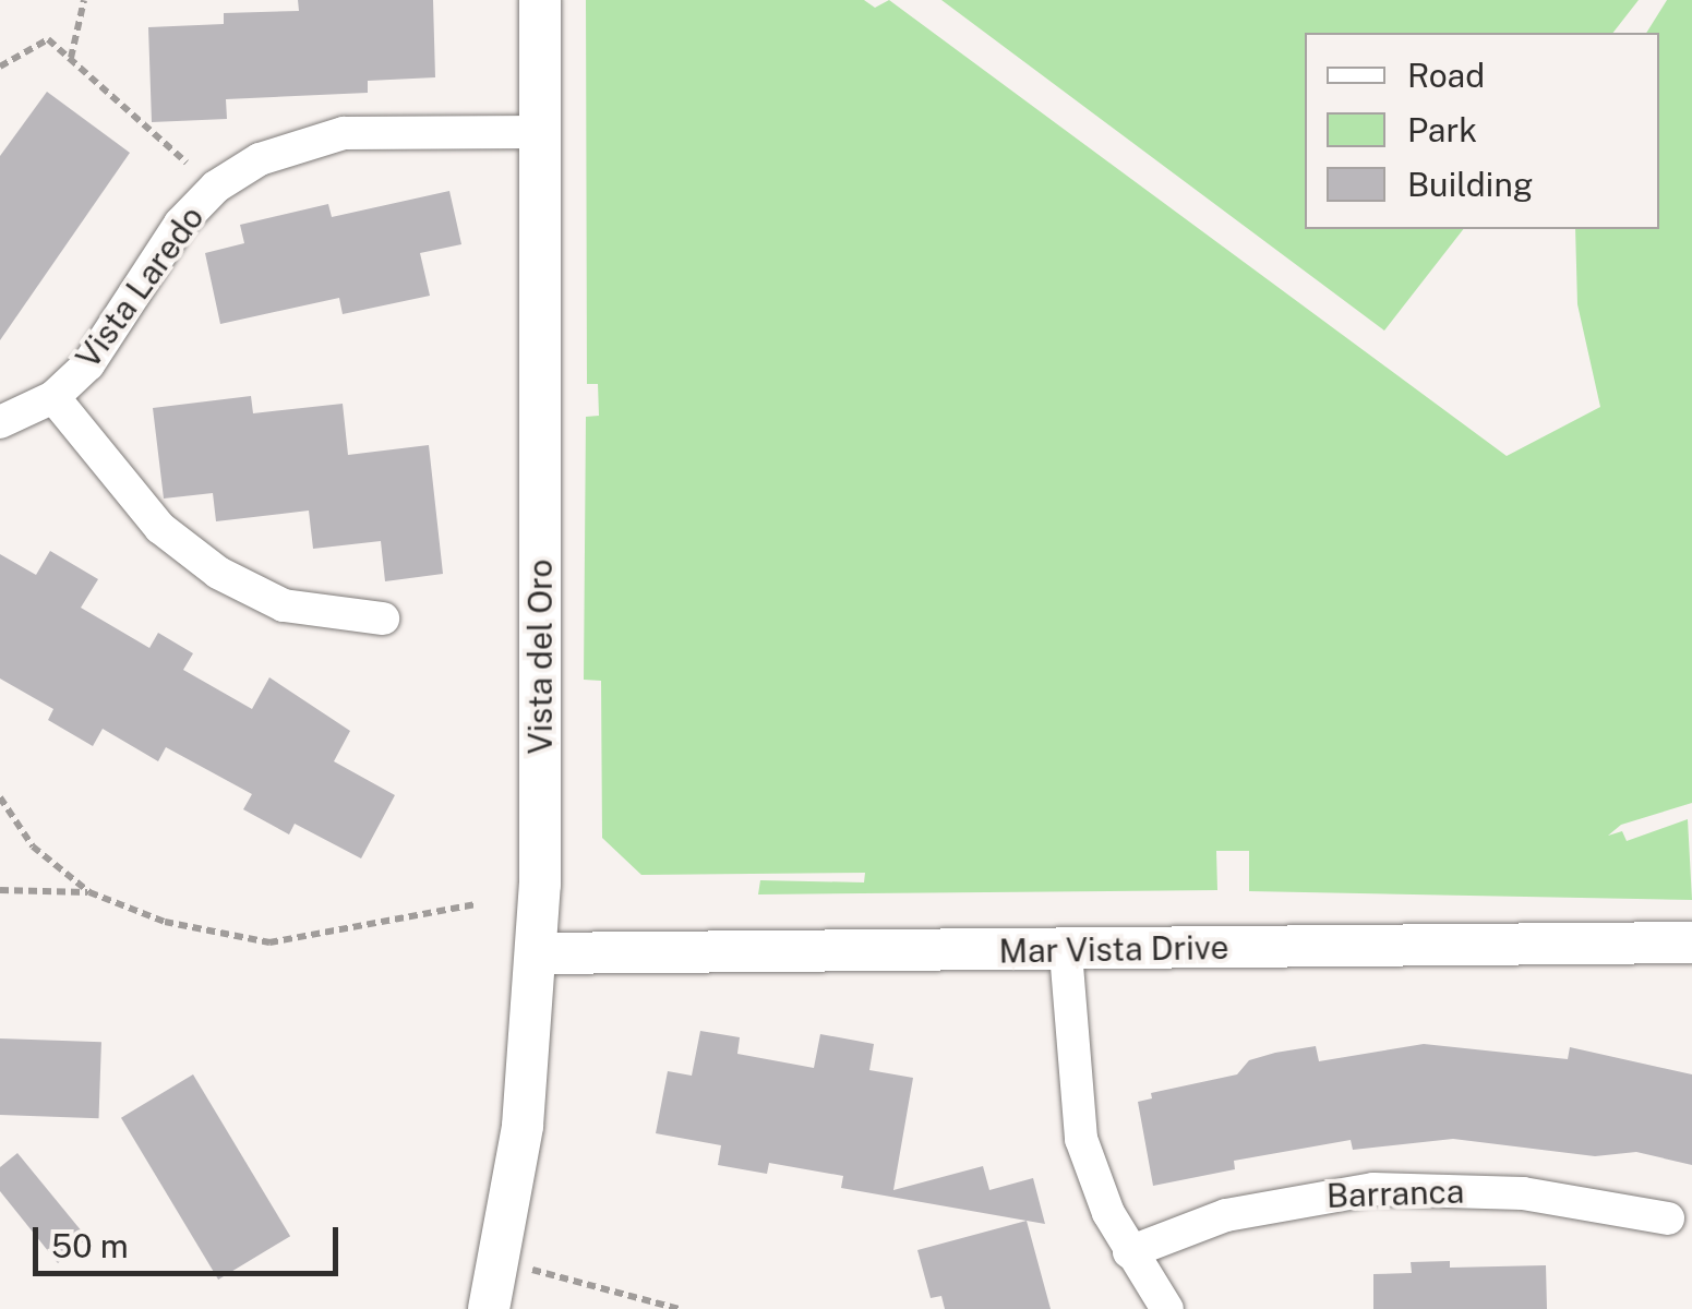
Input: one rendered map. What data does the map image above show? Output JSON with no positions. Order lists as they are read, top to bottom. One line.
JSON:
{"streets":{"street":["Vista Laredo","Vista del Oro","Mar Vista Drive","Barranca"]},"crossings":[["Vista Laredo","Vista del Oro"],["Vista del Oro","Mar Vista Drive"]],"legend":["Road","Park","Building"],"scale_bar":"50 m"}
